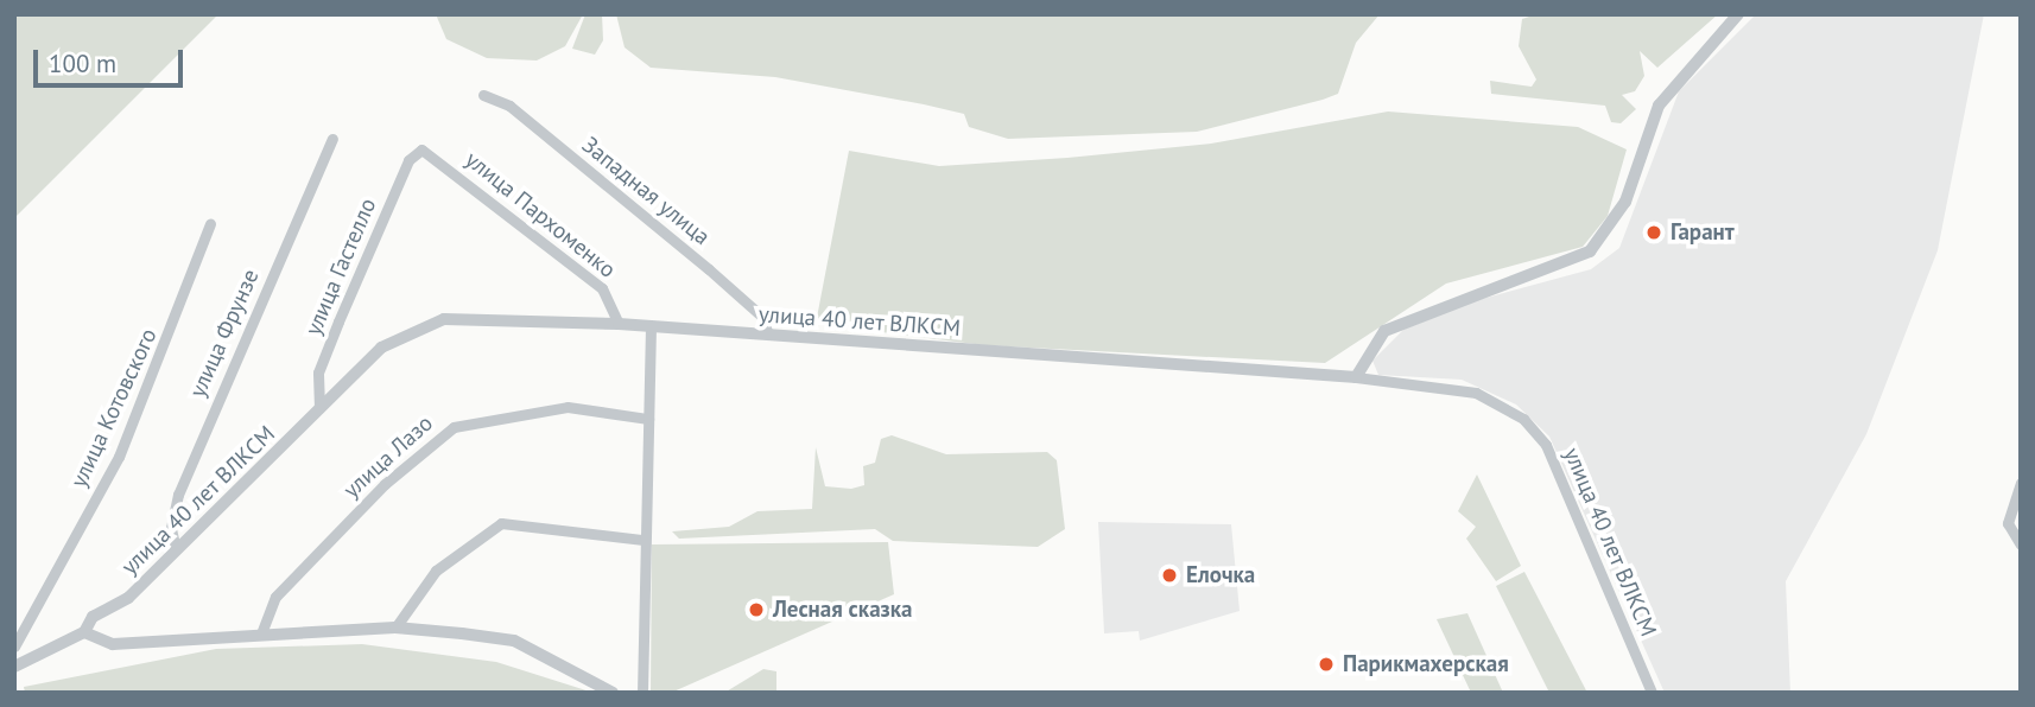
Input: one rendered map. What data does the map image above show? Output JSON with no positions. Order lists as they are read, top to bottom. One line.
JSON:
{"streets":{"street":["Западная улица","улица Пархоменко","улица Гастелло","улица 40 лет ВЛКСМ","улица Фрунзе","улица Котовского","улица Лазо"]},"crossings":[["Западная улица","улица 40 лет ВЛКСМ"],["улица Пархоменко","улица Гастелло"],["улица Пархоменко","улица 40 лет ВЛКСМ"],["улица Гастелло","улица 40 лет ВЛКСМ"],["улица 40 лет ВЛКСМ","улица Фрунзе"]],"places":["Гарант","Елочка","Лесная сказка","Парикмахерская"],"scale_bar":"100 m"}
